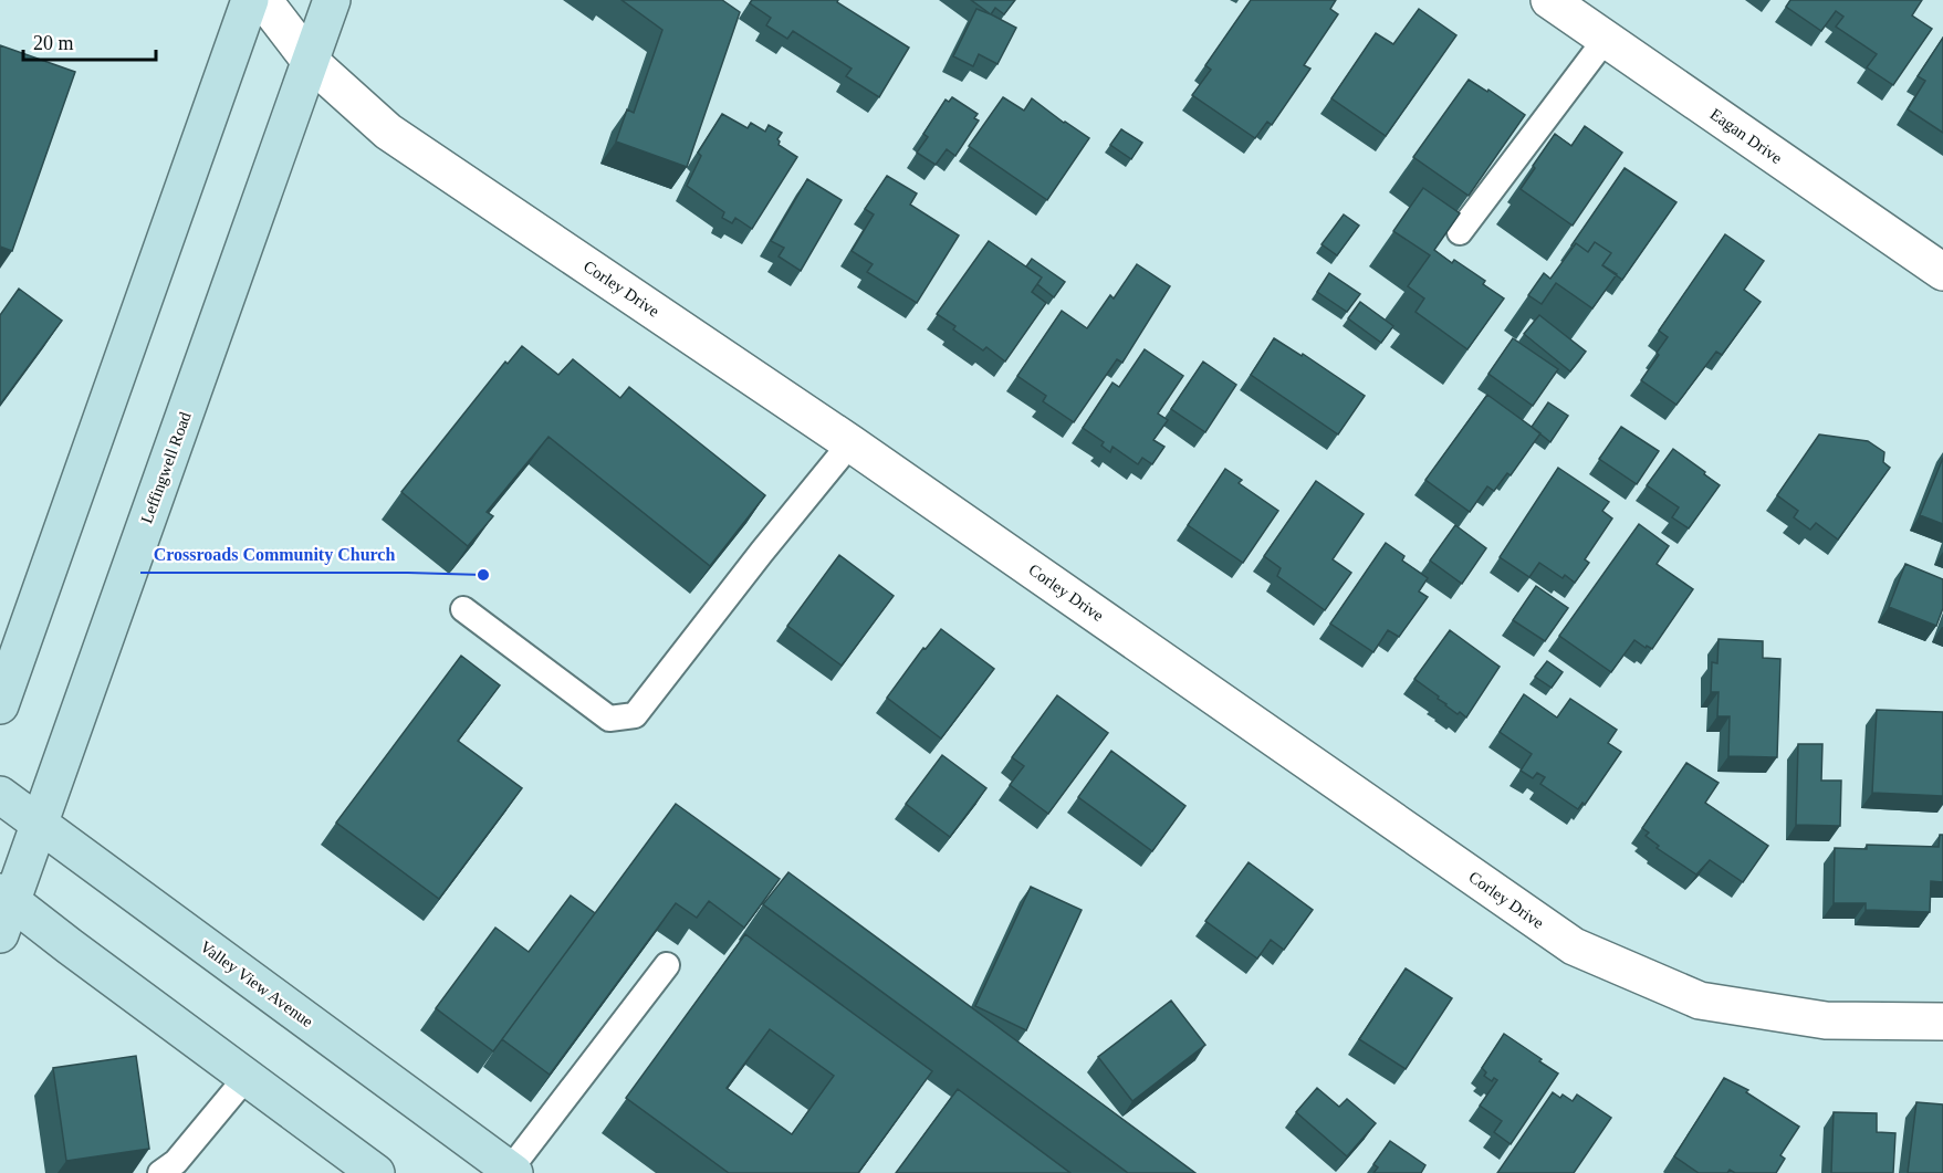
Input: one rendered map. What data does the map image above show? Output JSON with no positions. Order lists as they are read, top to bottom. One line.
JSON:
{"streets":{"main road":["Leffingwell Road","Valley View Avenue"],"street":["Eagan Drive","Corley Drive"]},"crossings":[["Corley Drive","Leffingwell Road"],["Leffingwell Road","Valley View Avenue"]],"places":["Crossroads Community Church"],"scale_bar":"20 m"}
